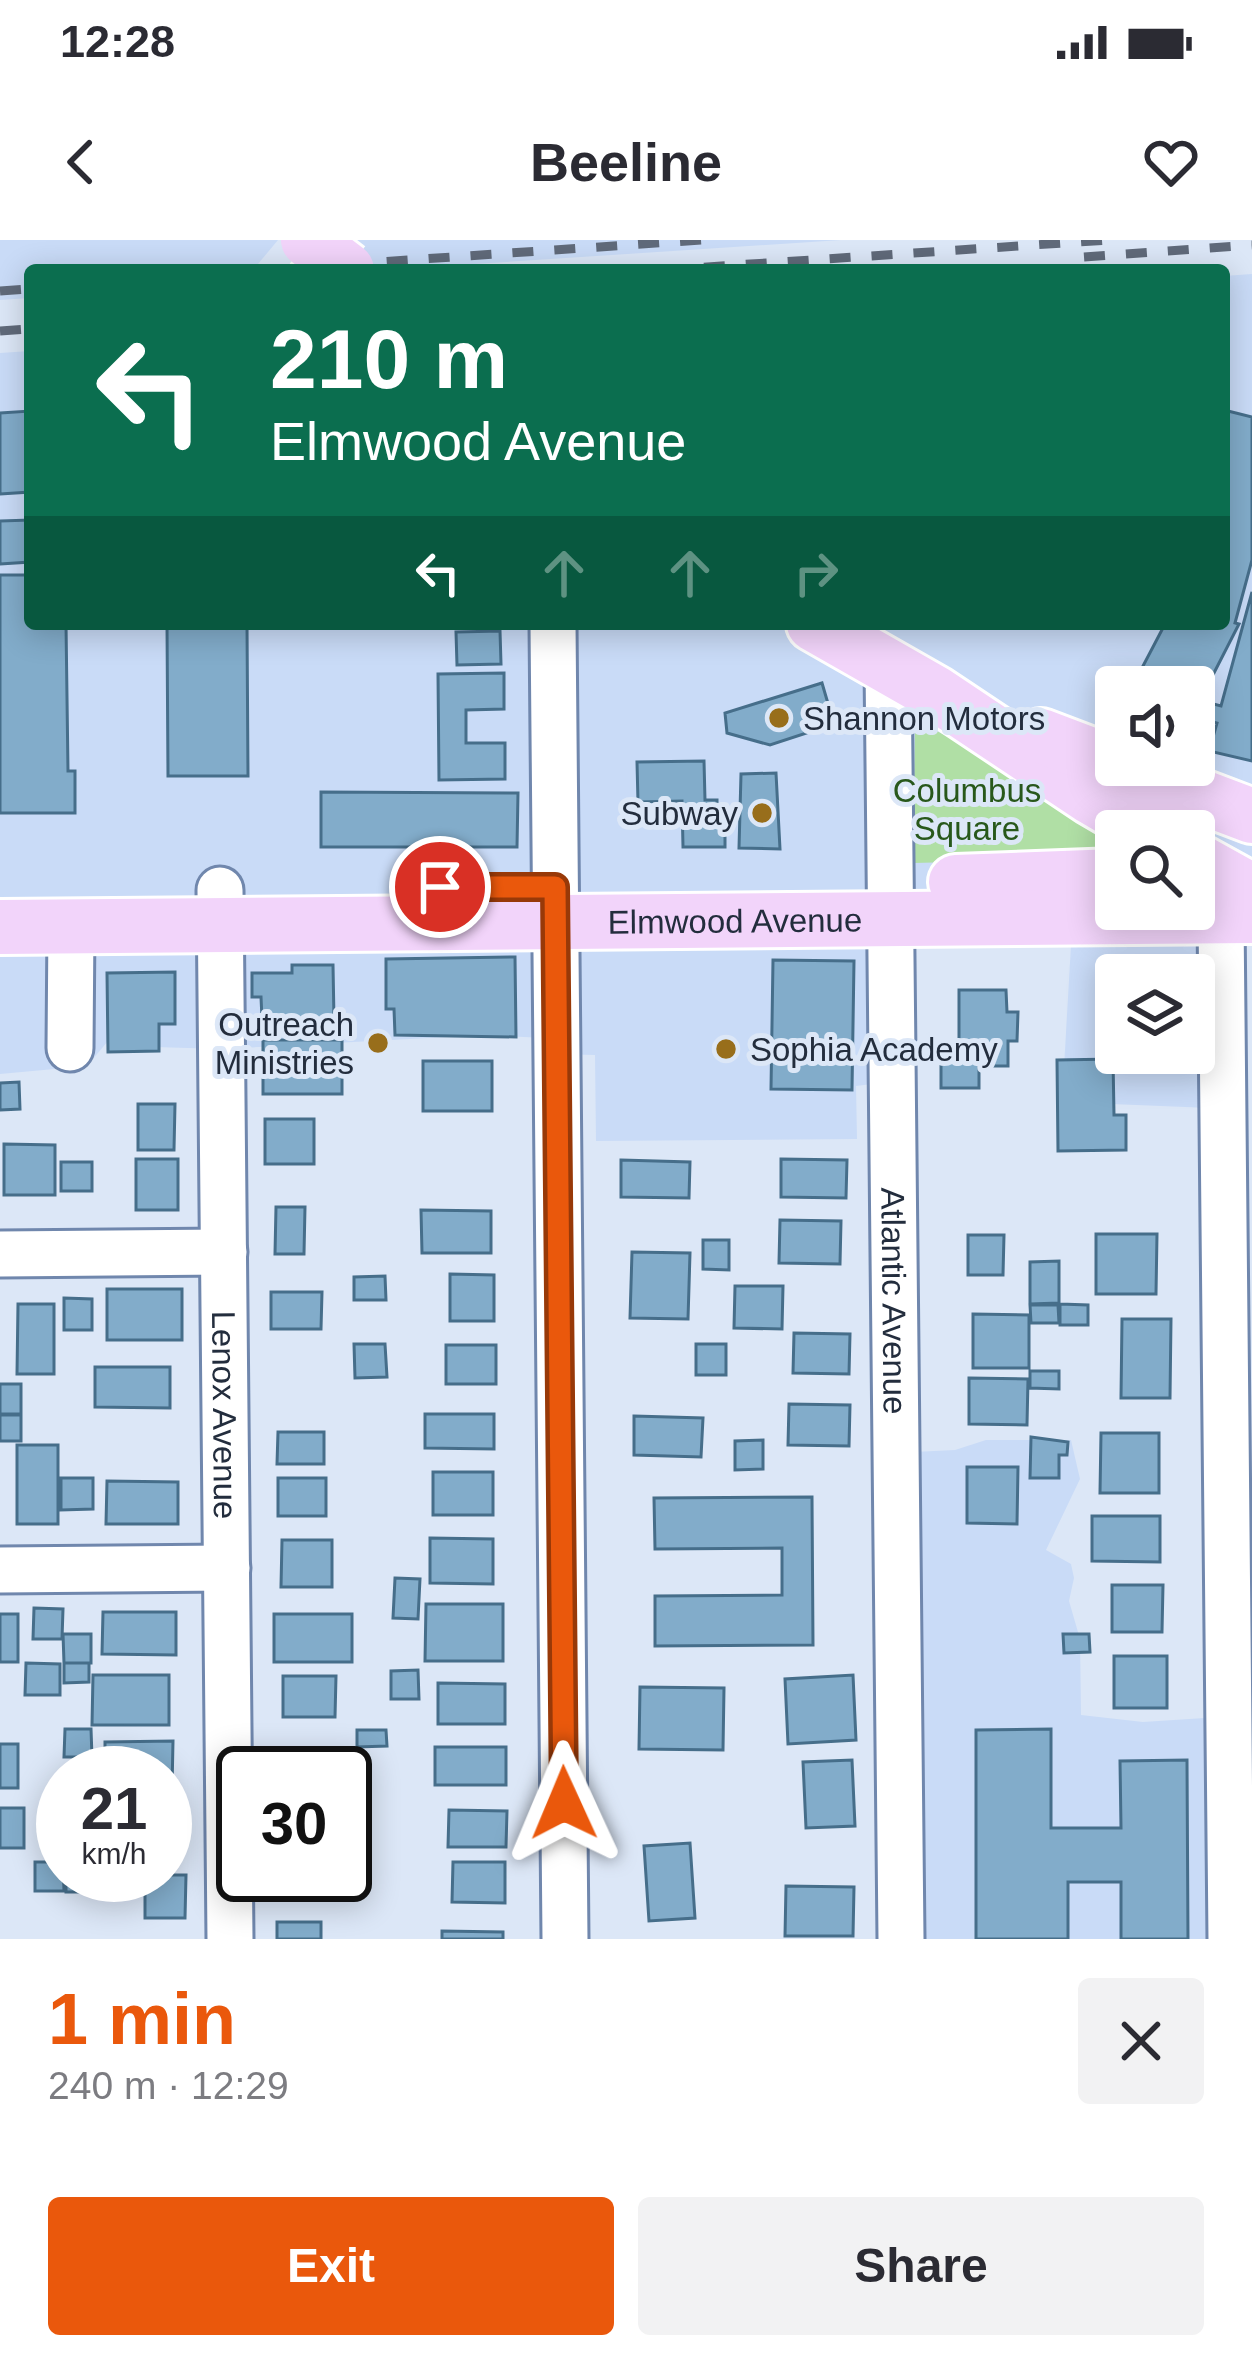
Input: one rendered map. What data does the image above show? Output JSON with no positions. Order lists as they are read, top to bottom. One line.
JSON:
{"streets":{"main road":["Elmwood Avenue"],"street":["Atlantic Avenue","Lenox Avenue"]},"crossings":[["Elmwood Avenue","Atlantic Avenue"],["Elmwood Avenue","Lenox Avenue"]],"parks":["Columbus Square"],"places":["Shannon Motors","Subway","Outreach Ministries","Sophia Academy"],"page":{"status":"12:28","header":"Beeline","turn":["210 m","Elmwood Avenue"],"speed":"21 km/h","limit":"30","heading":["1 min","240 m · 12:29"],"buttons":["Exit","Share"]}}
